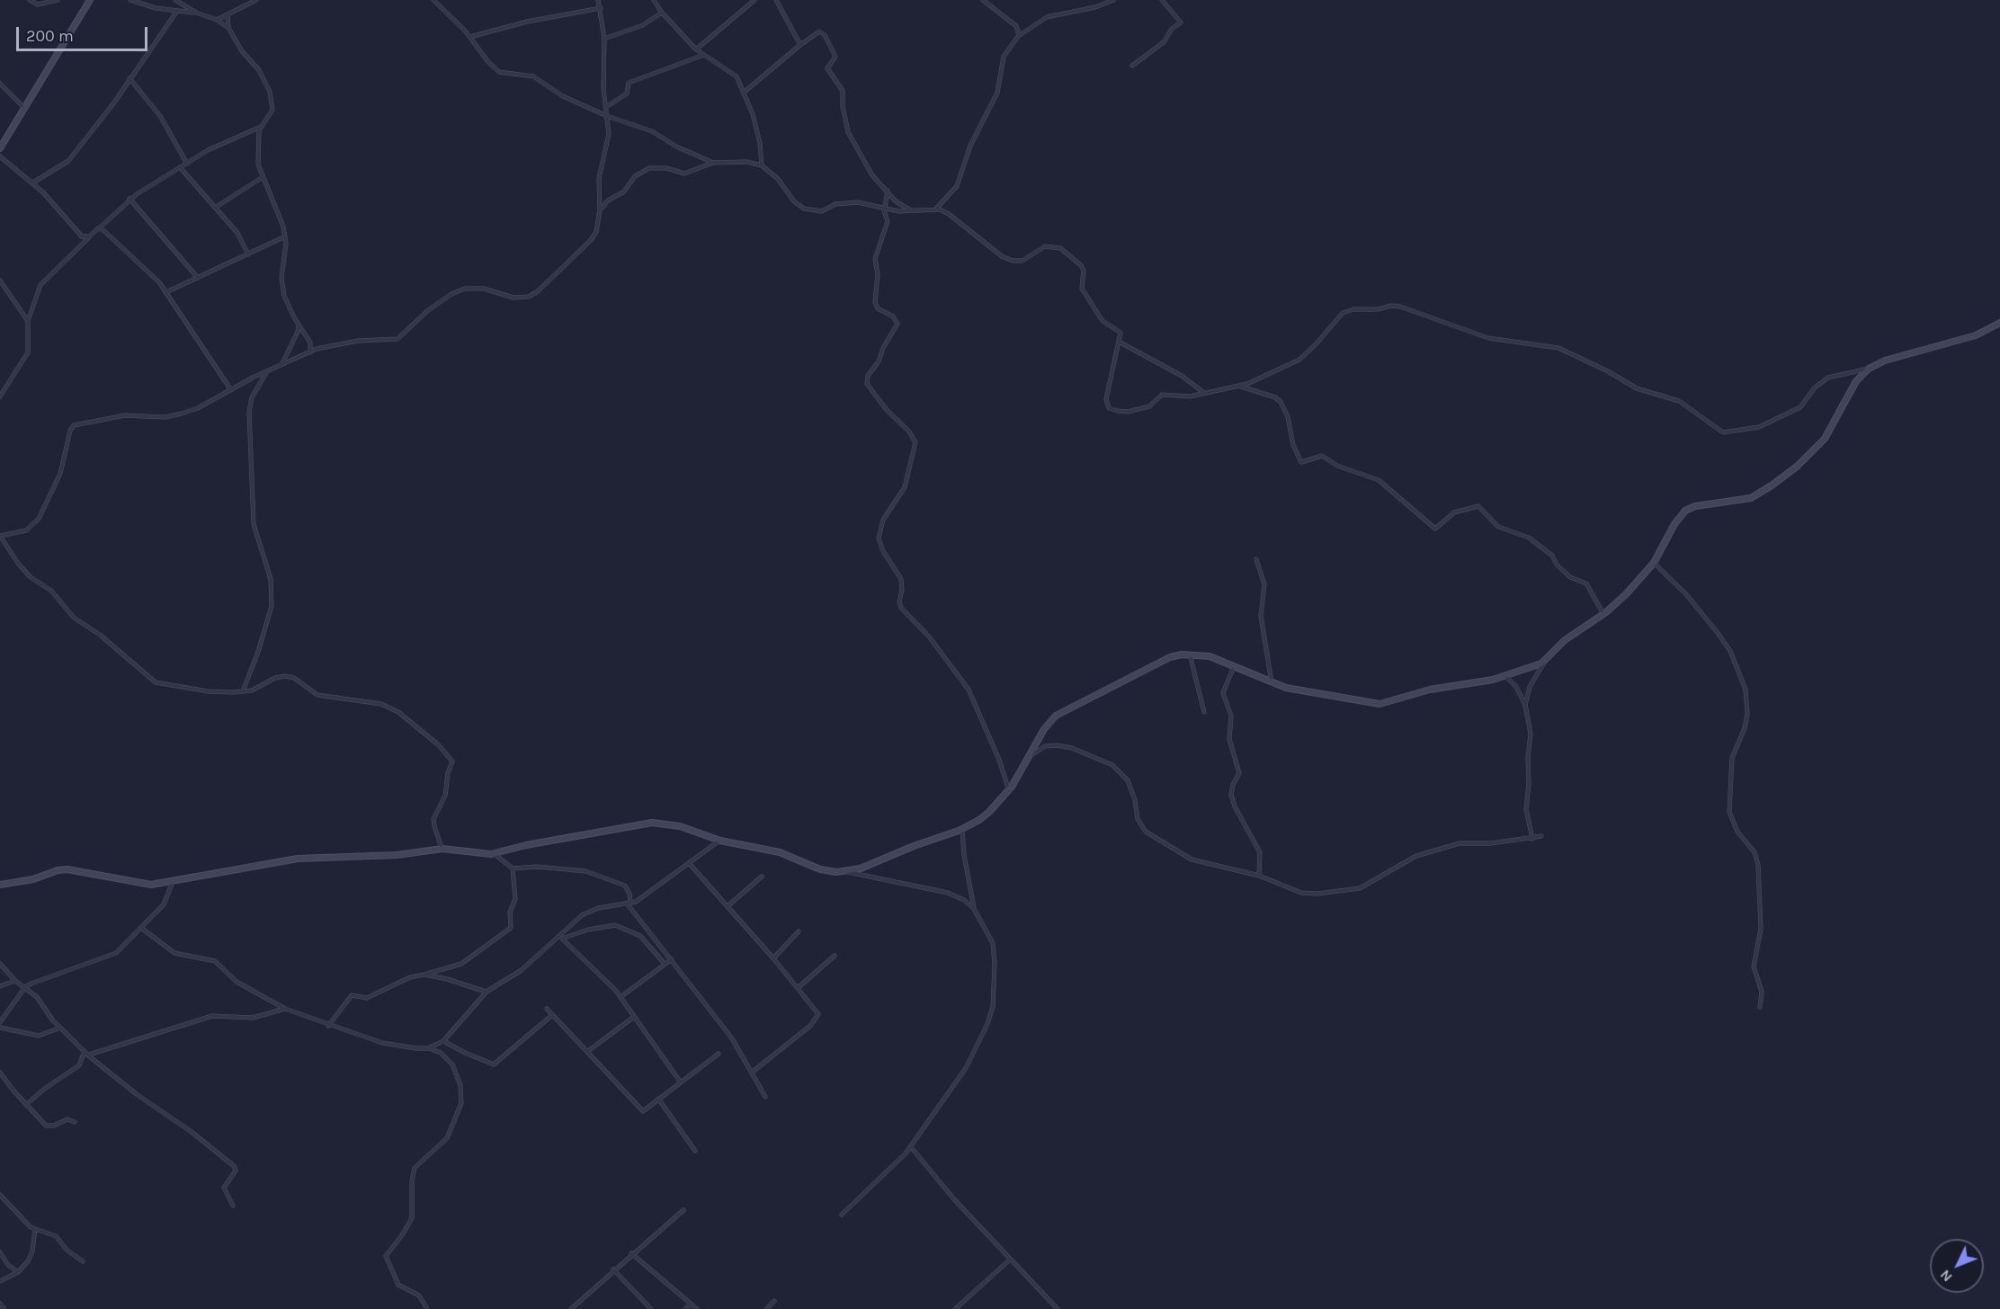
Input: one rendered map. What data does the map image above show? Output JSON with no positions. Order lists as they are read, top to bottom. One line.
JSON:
{"scale_bar":"200 m","north":"bottom left"}
